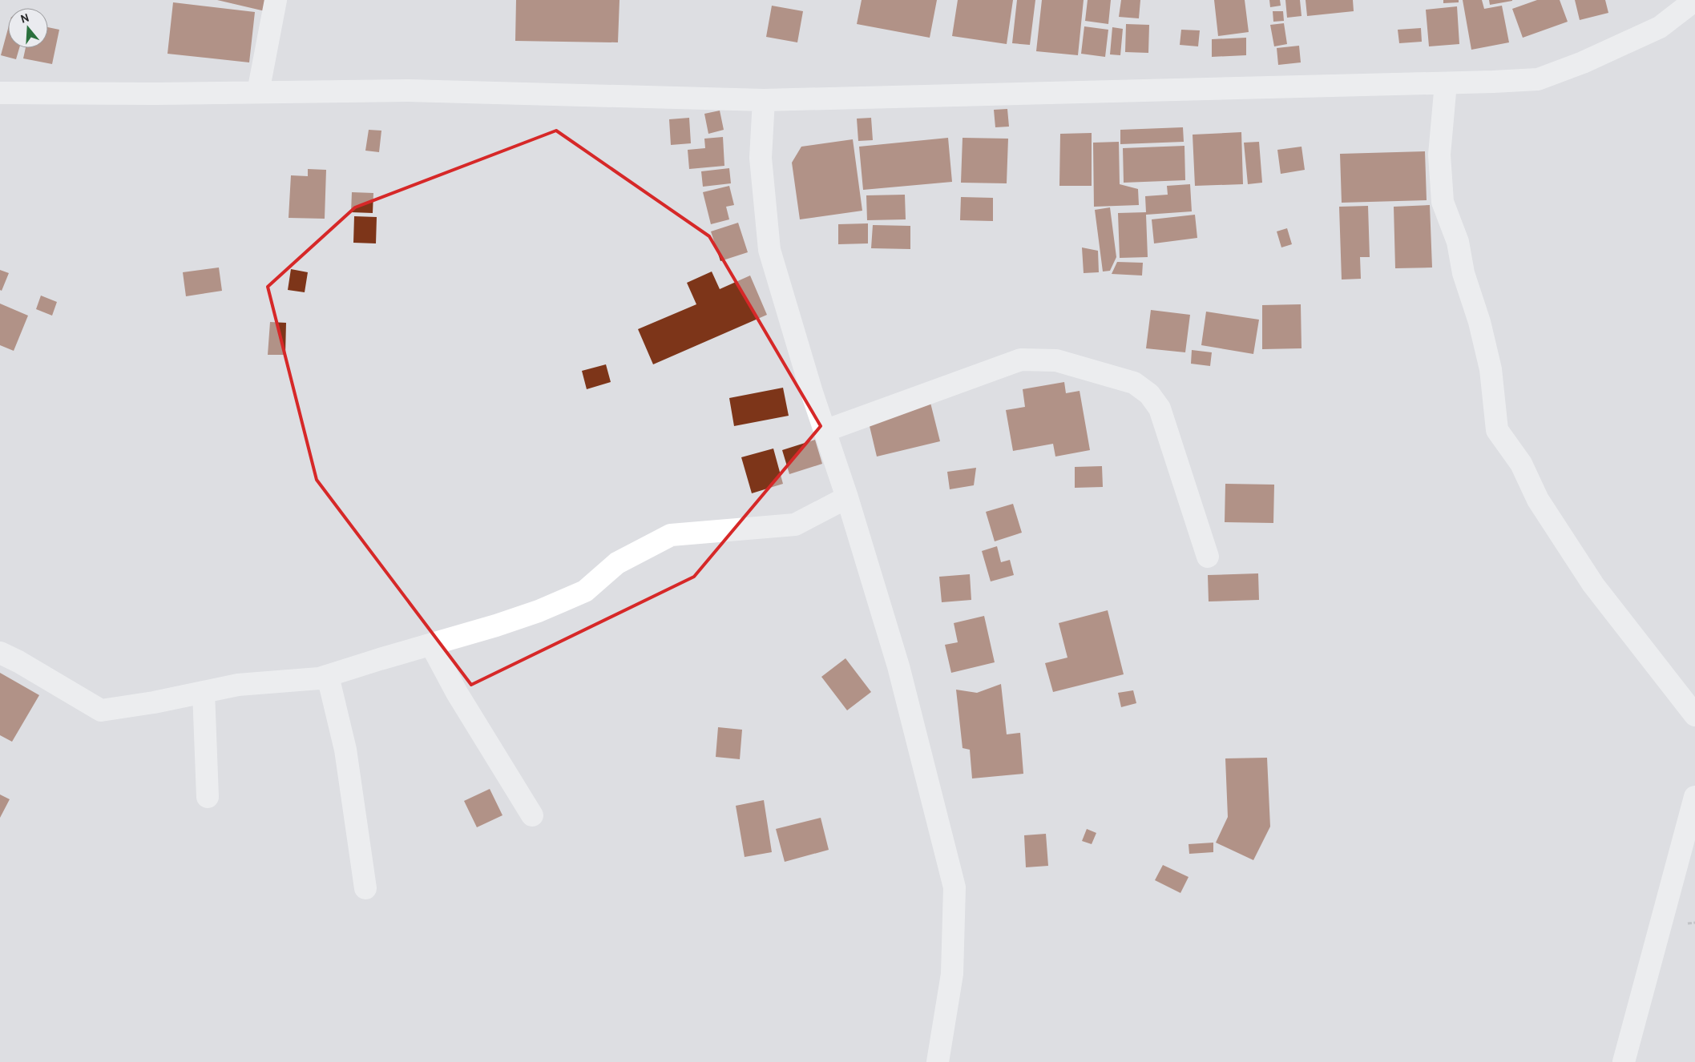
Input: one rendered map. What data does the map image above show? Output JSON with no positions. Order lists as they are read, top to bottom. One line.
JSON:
{"north":"top"}
